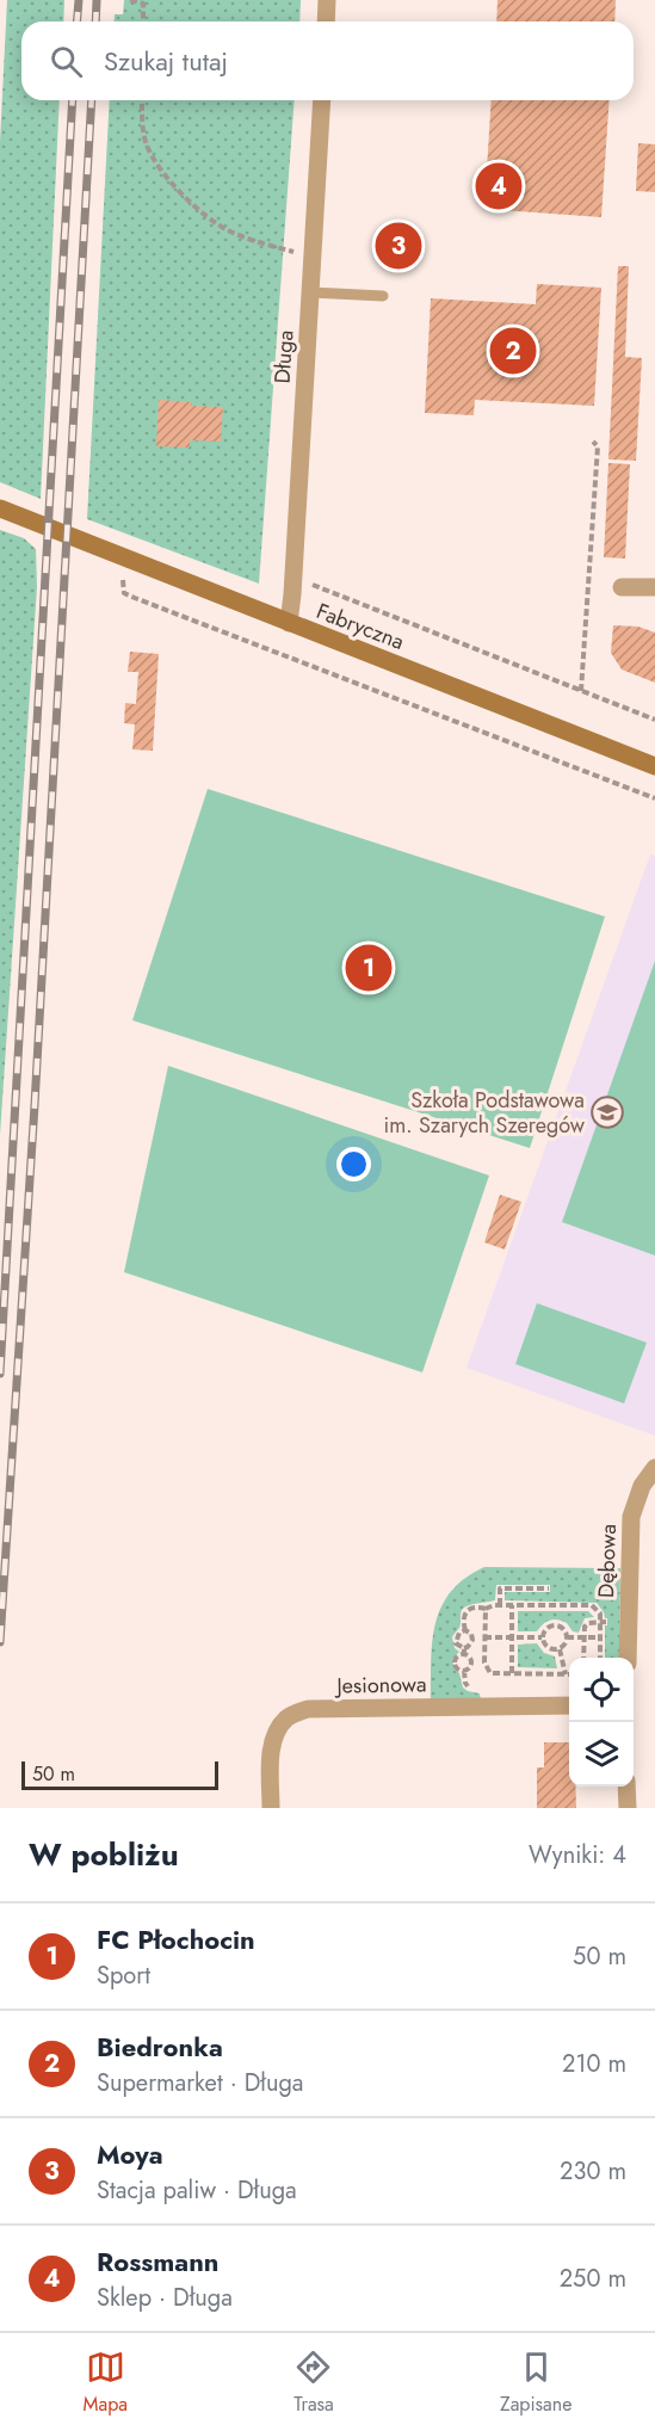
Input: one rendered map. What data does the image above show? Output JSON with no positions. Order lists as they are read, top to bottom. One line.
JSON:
{"streets":{"main road":["Fabryczna"],"street":["Długa","Dębowa","Jesionowa"]},"crossings":[["Długa","Fabryczna"]],"places":{"school or university":["Szkoła Podstawowa im. Szarych Szeregów"]},"scale_bar":"50 m","page":{"search":"Szukaj tutaj","pins":["4","3","2","1"],"scale":"50 m","heading":["W pobliżu","Wyniki: 4"],"list":[{"mark":"1","name":"FC Płochocin","note":"Sport","value":"50 m"},{"mark":"2","name":"Biedronka","note":"Supermarket · Długa","value":"210 m"},{"mark":"3","name":"Moya","note":"Stacja paliw · Długa","value":"230 m"},{"mark":"4","name":"Rossmann","note":"Sklep · Długa","value":"250 m"}],"nav":["Mapa","Trasa","Zapisane"]}}
